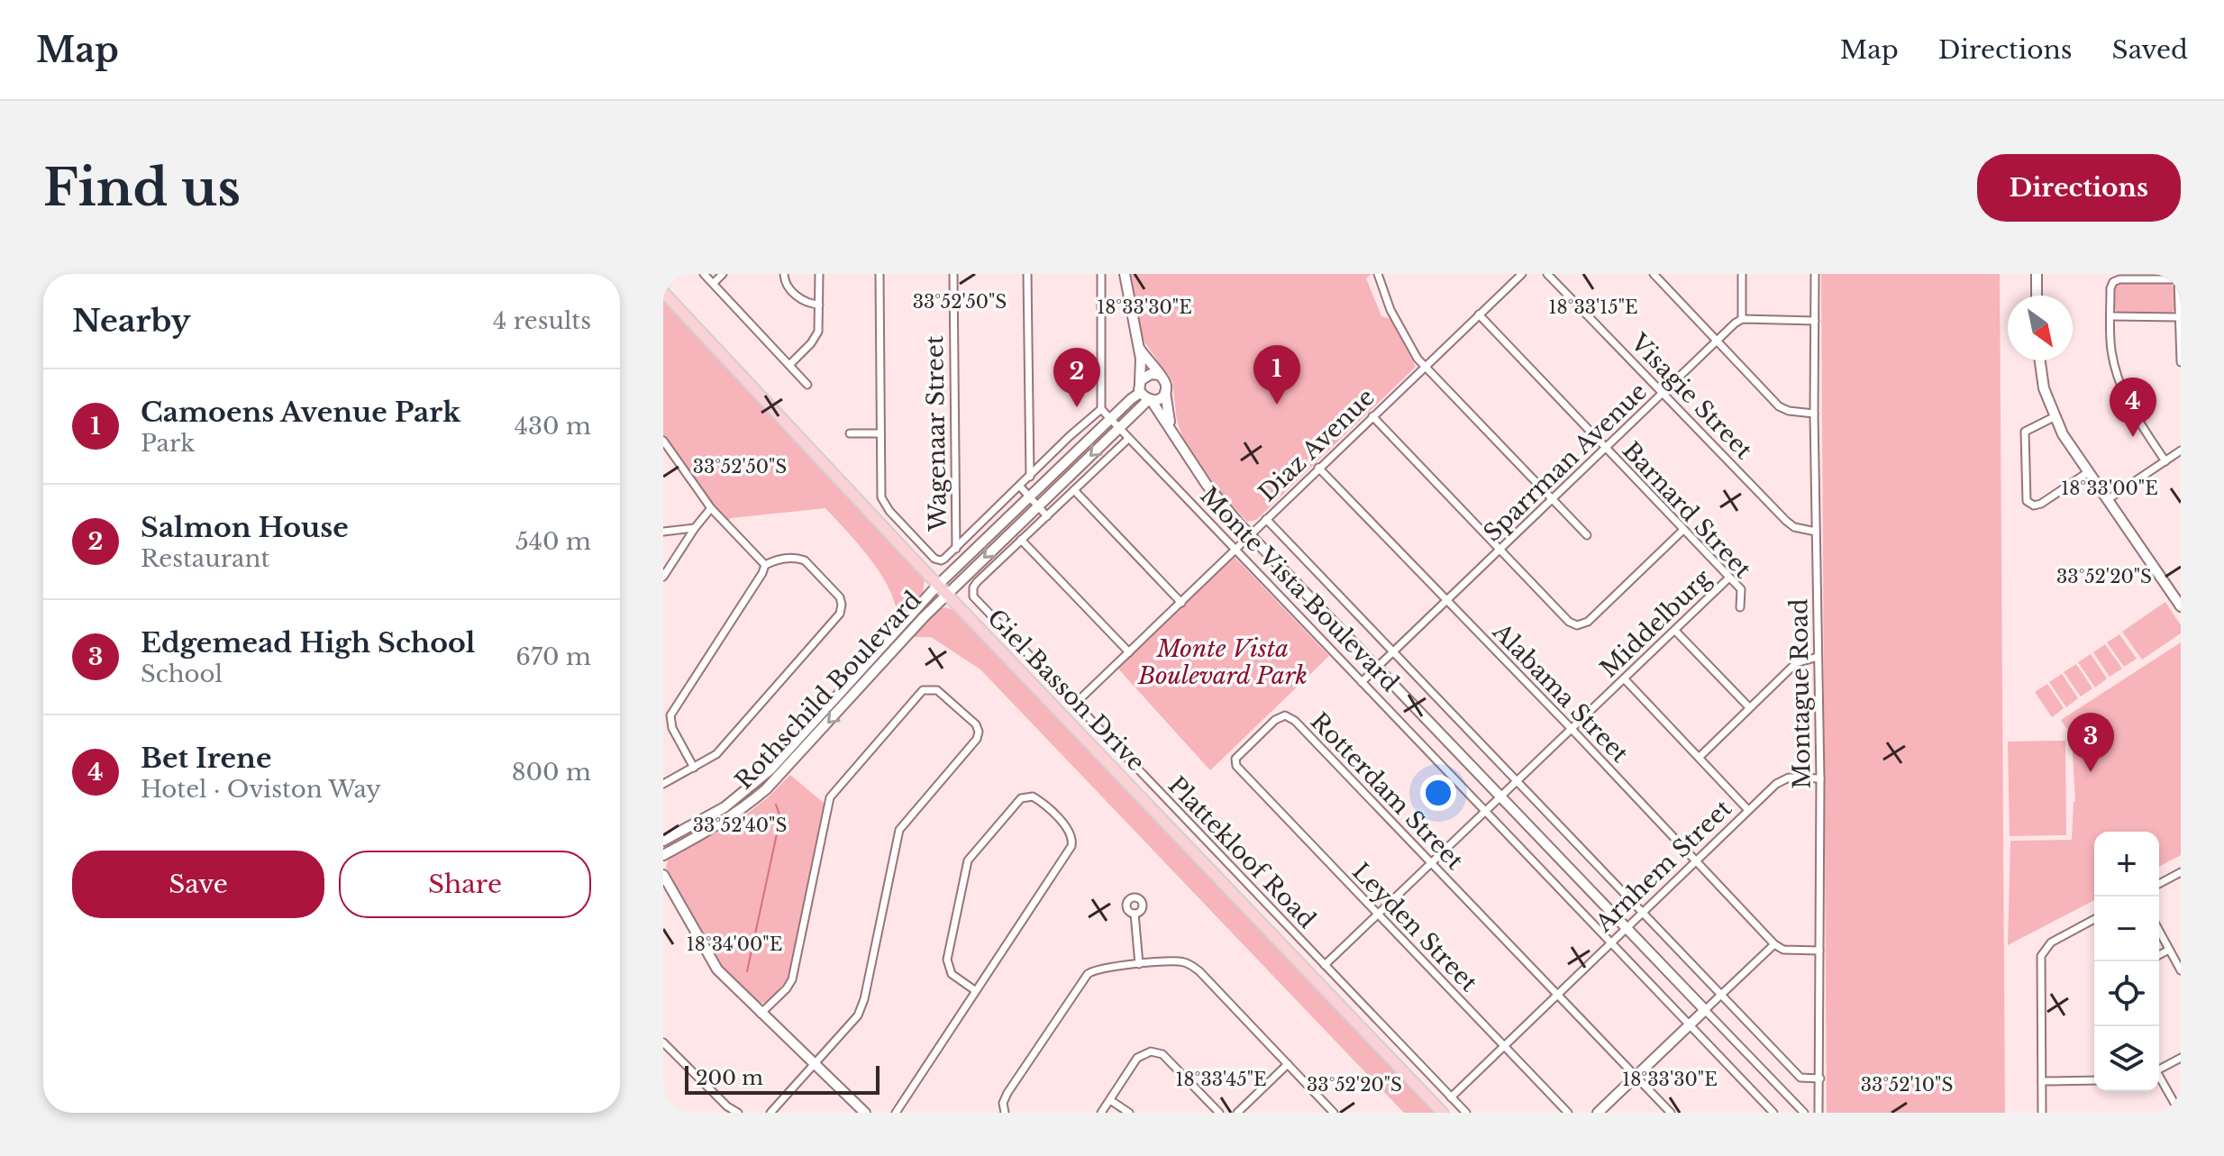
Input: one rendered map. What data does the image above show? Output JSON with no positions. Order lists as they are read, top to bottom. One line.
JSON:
{"streets":{"main road":["Giel Basson Drive"],"street":["Visagie Street","Wagenaar Street","Diaz Avenue","Sparrman Avenue","Barnard Street","Monte Vista Boulevard","Middelburg","Rothschild Boulevard","Alabama Street","Montague Road","Rotterdam Street","Plattekloof Road","Arnhem Street","Leyden Street"]},"crossings":[["Visagie Street","Sparrman Avenue"],["Visagie Street","Montague Road"],["Diaz Avenue","Barnard Street"],["Diaz Avenue","Monte Vista Boulevard"],["Diaz Avenue","Alabama Street"],["Diaz Avenue","Plattekloof Road"],["Sparrman Avenue","Barnard Street"],["Sparrman Avenue","Monte Vista Boulevard"],["Sparrman Avenue","Alabama Street"],["Barnard Street","Middelburg"],["Monte Vista Boulevard","Middelburg"],["Monte Vista Boulevard","Rothschild Boulevard"],["Monte Vista Boulevard","Montague Road"],["Monte Vista Boulevard","Arnhem Street"],["Middelburg","Alabama Street"],["Middelburg","Rotterdam Street"],["Middelburg","Plattekloof Road"],["Middelburg","Leyden Street"],["Rothschild Boulevard","Giel Basson Drive"],["Alabama Street","Arnhem Street"],["Montague Road","Arnhem Street"],["Rotterdam Street","Arnhem Street"],["Rotterdam Street","Leyden Street"],["Plattekloof Road","Arnhem Street"],["Arnhem Street","Leyden Street"]],"parks":["Monte Vista Boulevard Park"],"scale_bar":"200 m","north":"bottom right","page":{"header":"Map","nav":["Map","Directions","Saved"],"buttons":["Directions",["Save","Share"]],"title":"Find us","heading":["Nearby","4 results"],"pins":["1","2","4","3"],"list":[{"mark":"1","name":"Camoens Avenue Park","note":"Park","value":"430 m"},{"mark":"2","name":"Salmon House","note":"Restaurant","value":"540 m"},{"mark":"3","name":"Edgemead High School","note":"School","value":"670 m"},{"mark":"4","name":"Bet Irene","note":"Hotel · Oviston Way","value":"800 m"}],"map_buttons":["+","−"],"scale":"200 m"},"coordinates":["33°52'50\"S","18°33'30\"E","18°33'15\"E","18°33'00\"E","33°52'20\"S","33°52'40\"S","18°34'00\"E","18°33'45\"E","33°52'10\"S"]}
